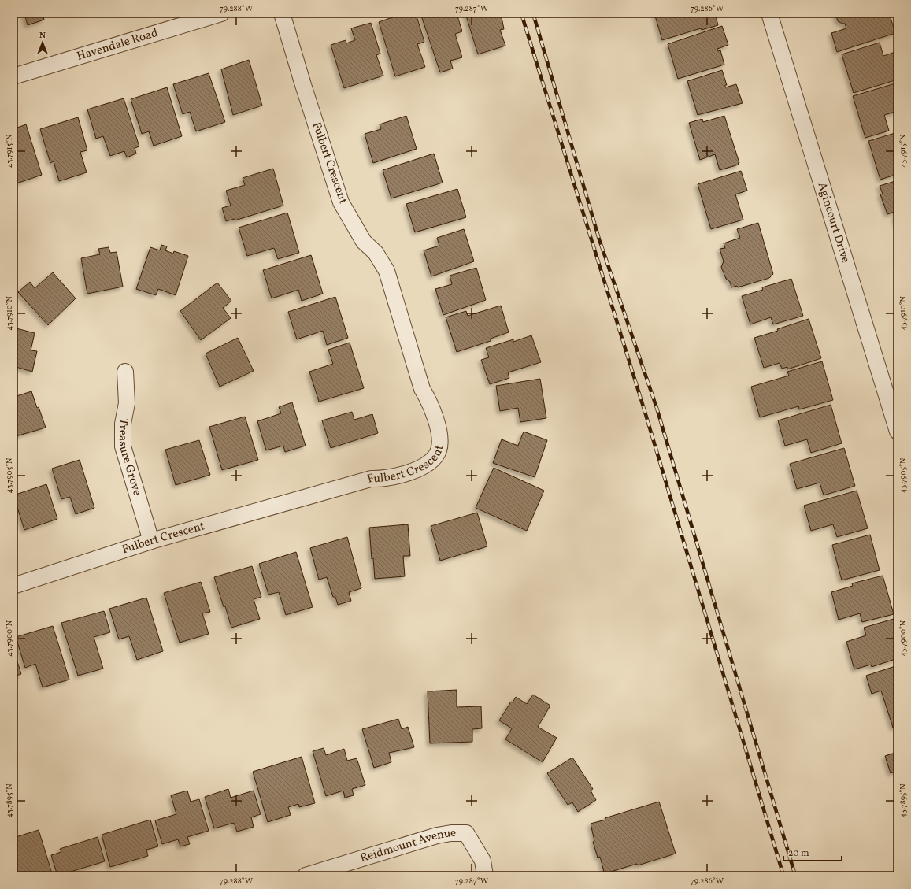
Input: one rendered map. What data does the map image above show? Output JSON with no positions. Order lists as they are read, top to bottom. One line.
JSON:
{"streets":{"street":["Havendale Road","Fulbert Crescent","Agincourt Drive","Treasure Grove","Reidmount Avenue"]},"crossings":[["Fulbert Crescent","Treasure Grove"]],"scale_bar":"20 m","north":"top","coordinates":["79.288°W","79.287°W","79.286°W","43.7915°N","43.7910°N","43.7905°N","43.7900°N","43.7895°N"]}
